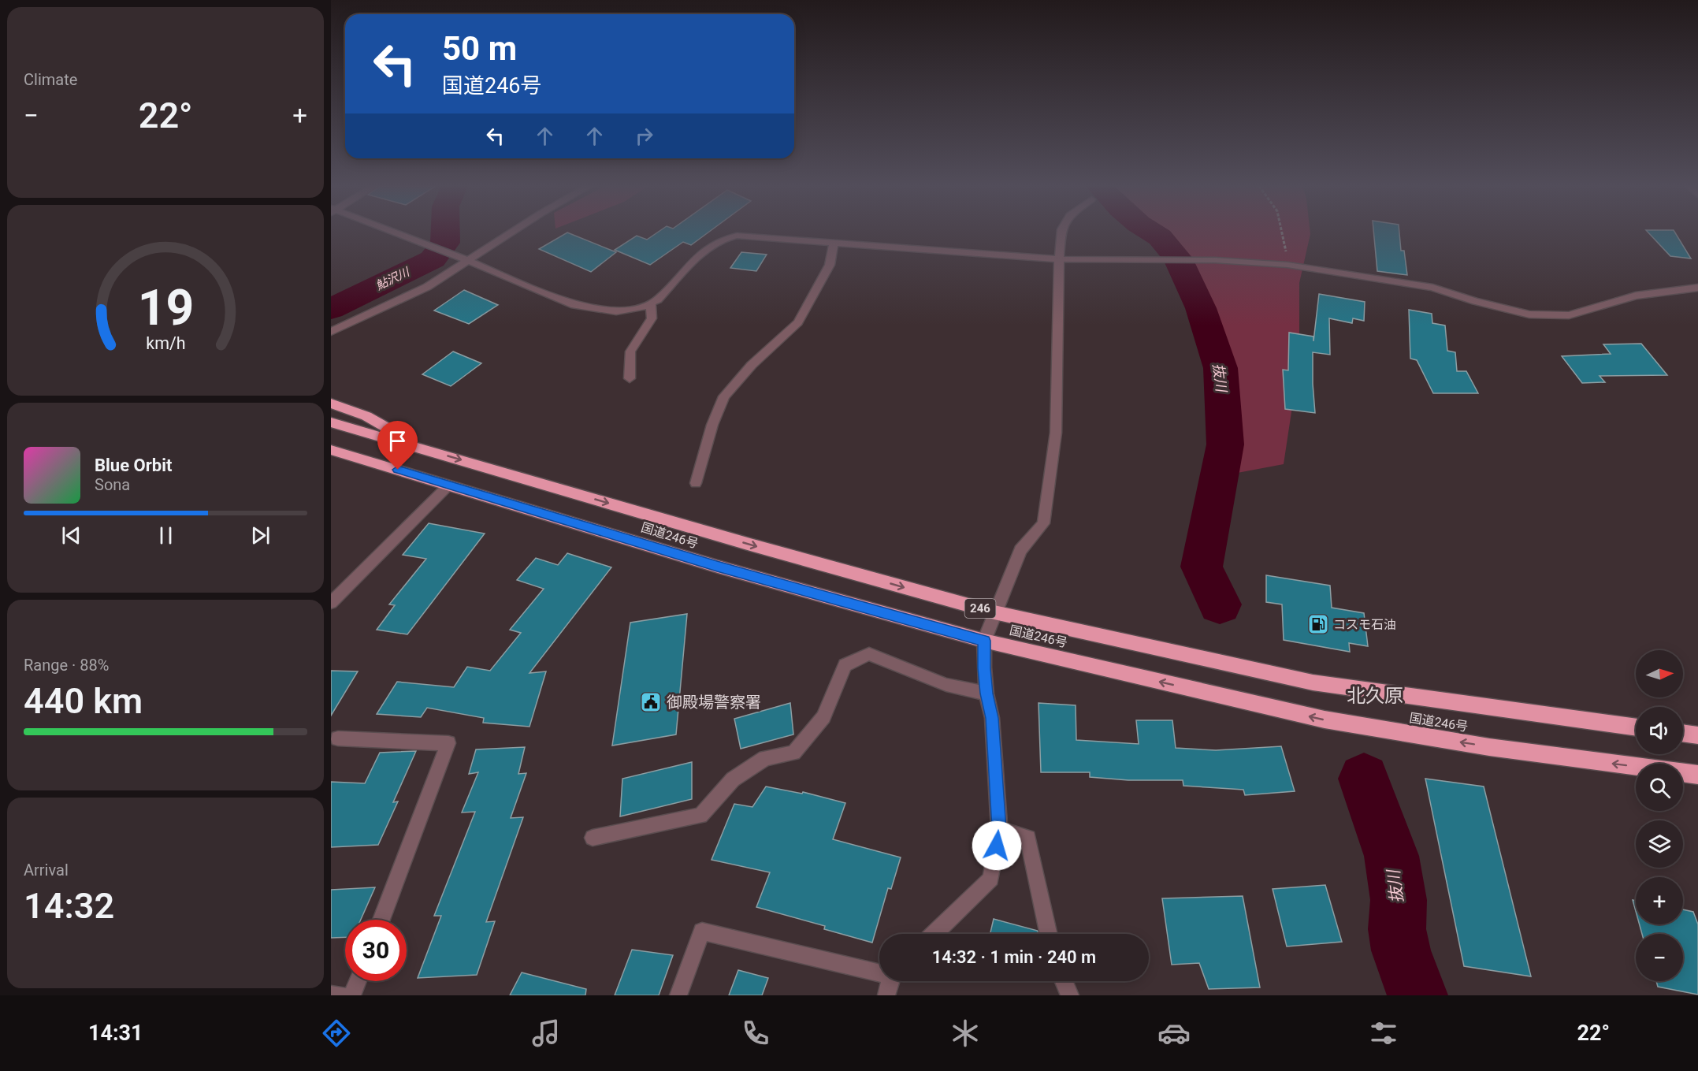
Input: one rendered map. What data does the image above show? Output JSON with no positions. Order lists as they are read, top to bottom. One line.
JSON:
{"streets":{"highway":["国道246号","246"]},"crossings":[["国道246号","246"]],"districts":["北久原"],"water":["鮎沢川","抜川"],"places":{"fuel station":["コスモ石油"],"public building":["御殿場警察署"]},"north":"right","page":{"tile":["Climate",["Range · 88%","440 km"],["Arrival","14:32"]],"turn":["50 m","国道246号"],"heat":["−","22°","+"],"song":["Blue Orbit","Sona"],"map_buttons":["+","−"],"limit":"30","trip":"14:32 · 1 min · 240 m","tabs":["14:31","22°"],"gauge":["19","km/h"]}}
